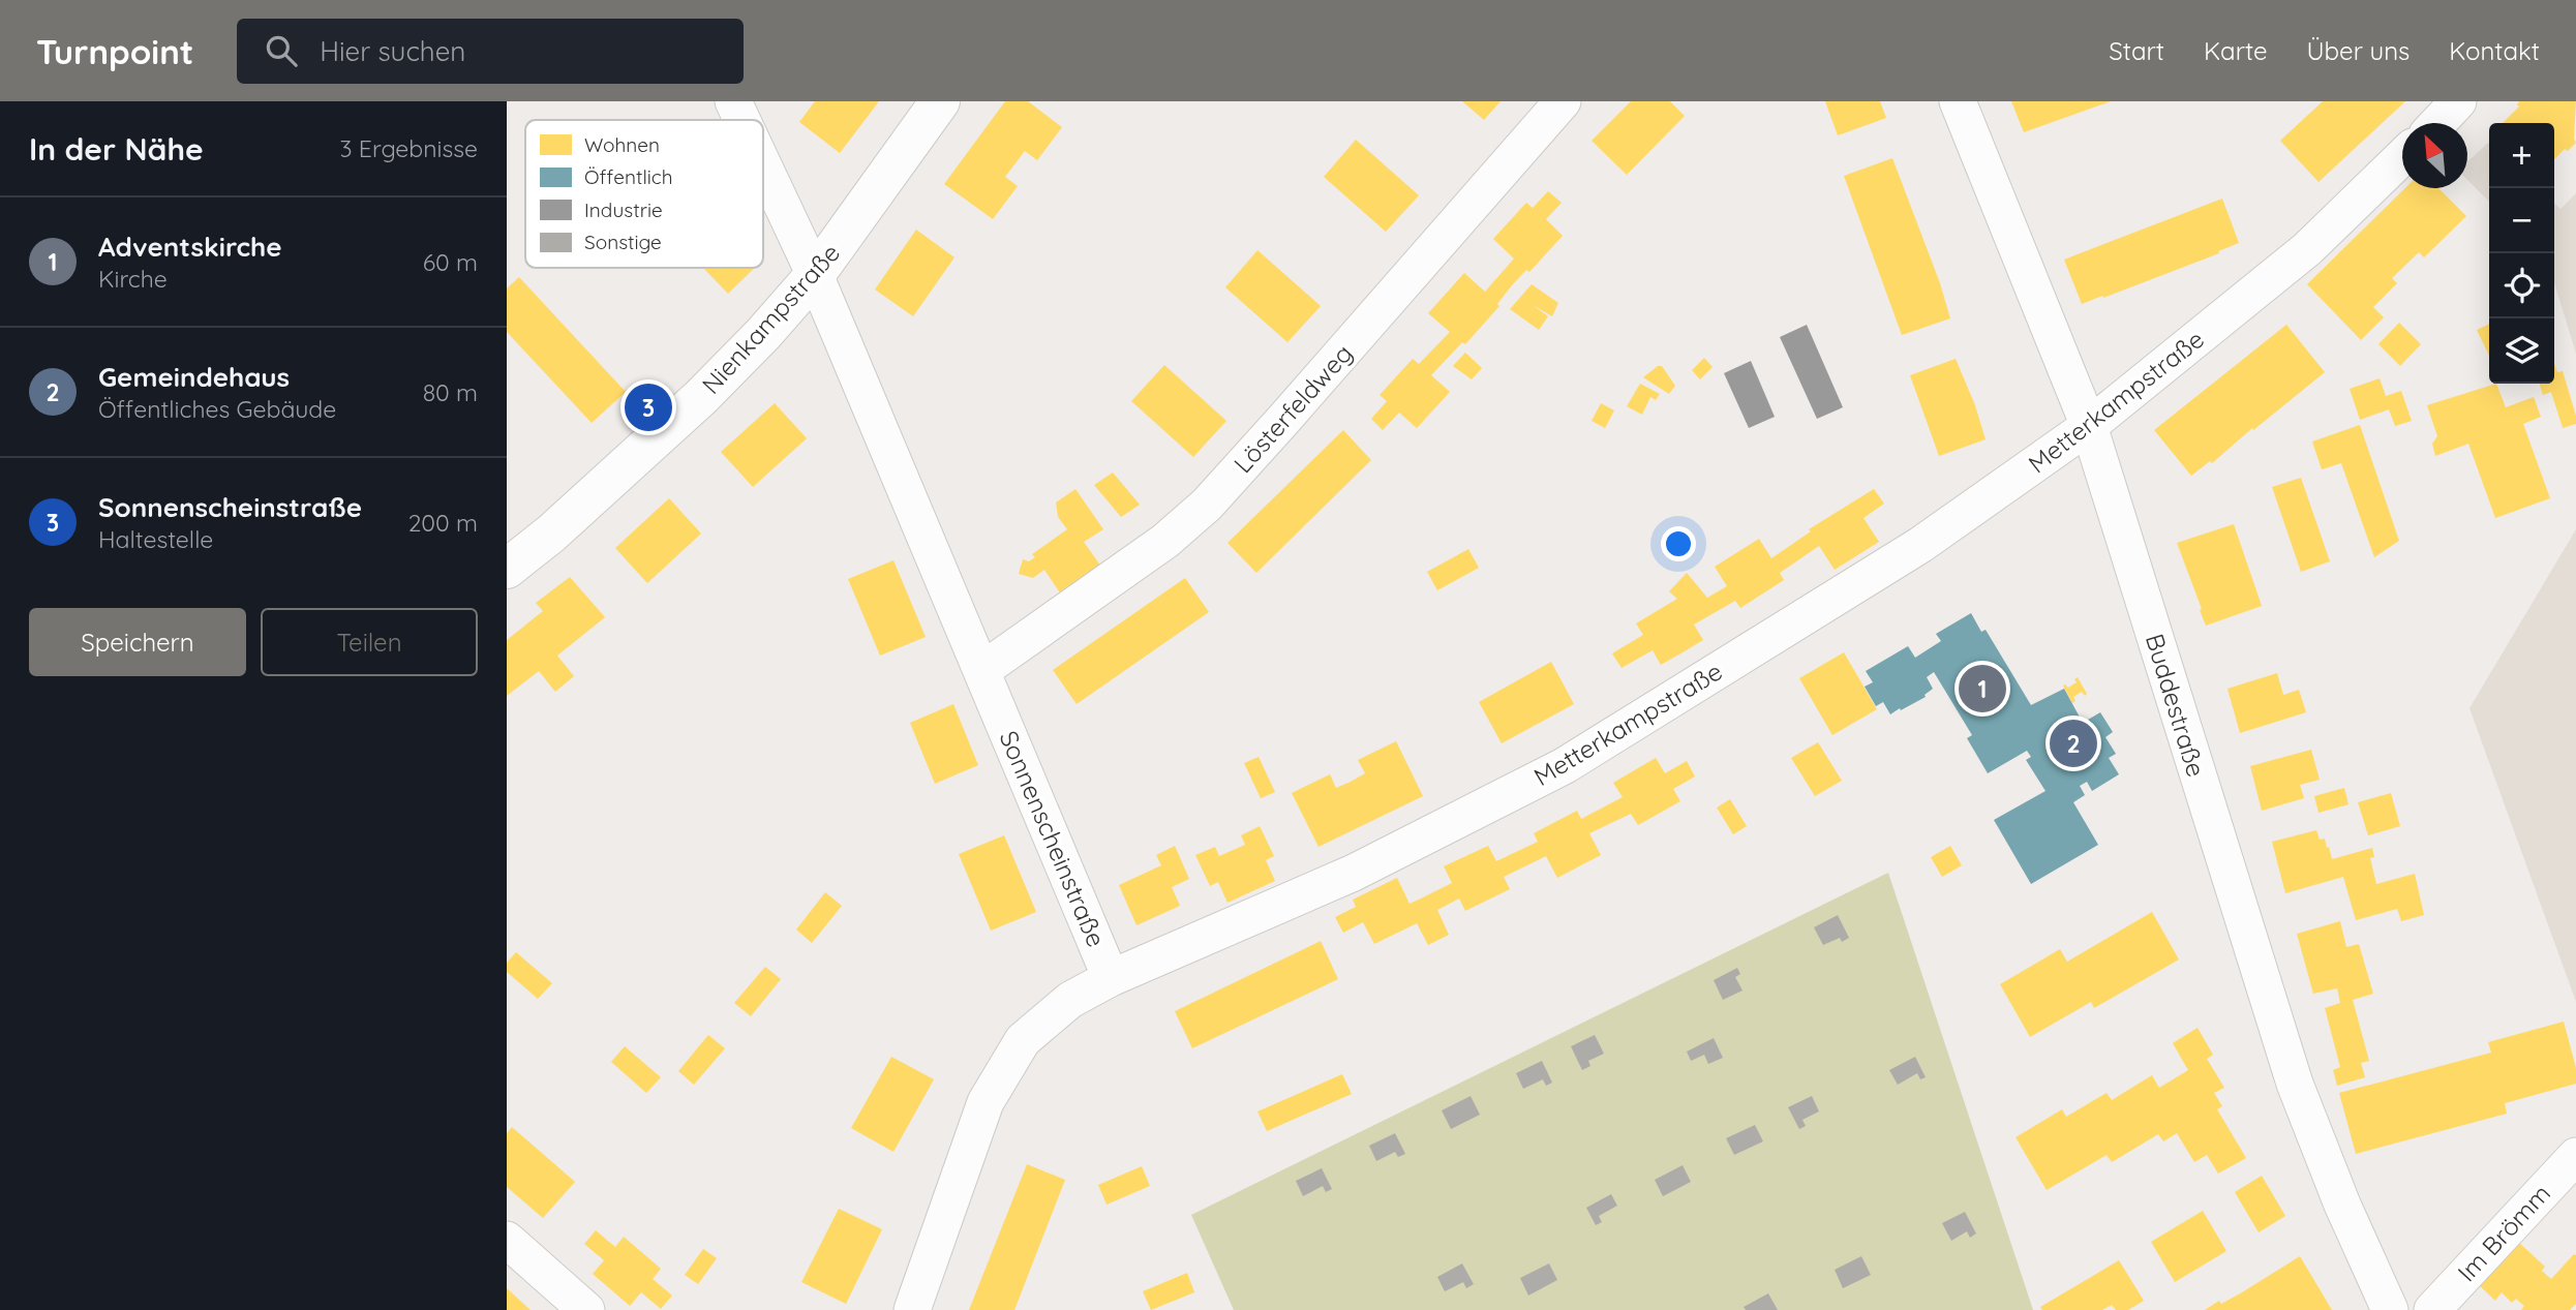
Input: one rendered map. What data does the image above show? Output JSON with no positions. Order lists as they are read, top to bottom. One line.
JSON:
{"streets":{"street":["Nienkampstraße","Metterkampstraße","Lösterfeldweg","Buddestraße","Sonnenscheinstraße","Im Brömm"]},"crossings":[["Nienkampstraße","Sonnenscheinstraße"],["Metterkampstraße","Buddestraße"],["Metterkampstraße","Sonnenscheinstraße"],["Lösterfeldweg","Sonnenscheinstraße"]],"legend":["Wohnen","Öffentlich","Industrie","Sonstige"],"north":"top left","page":{"header":"Turnpoint","search":"Hier suchen","nav":["Start","Karte","Über uns","Kontakt"],"heading":["In der Nähe","3 Ergebnisse"],"map_buttons":["+","−"],"list":[{"mark":"1","name":"Adventskirche","note":"Kirche","value":"60 m"},{"mark":"2","name":"Gemeindehaus","note":"Öffentliches Gebäude","value":"80 m"},{"mark":"3","name":"Sonnenscheinstraße","note":"Haltestelle","value":"200 m"}],"pins":["3","1","2"],"buttons":["Speichern","Teilen"]}}
